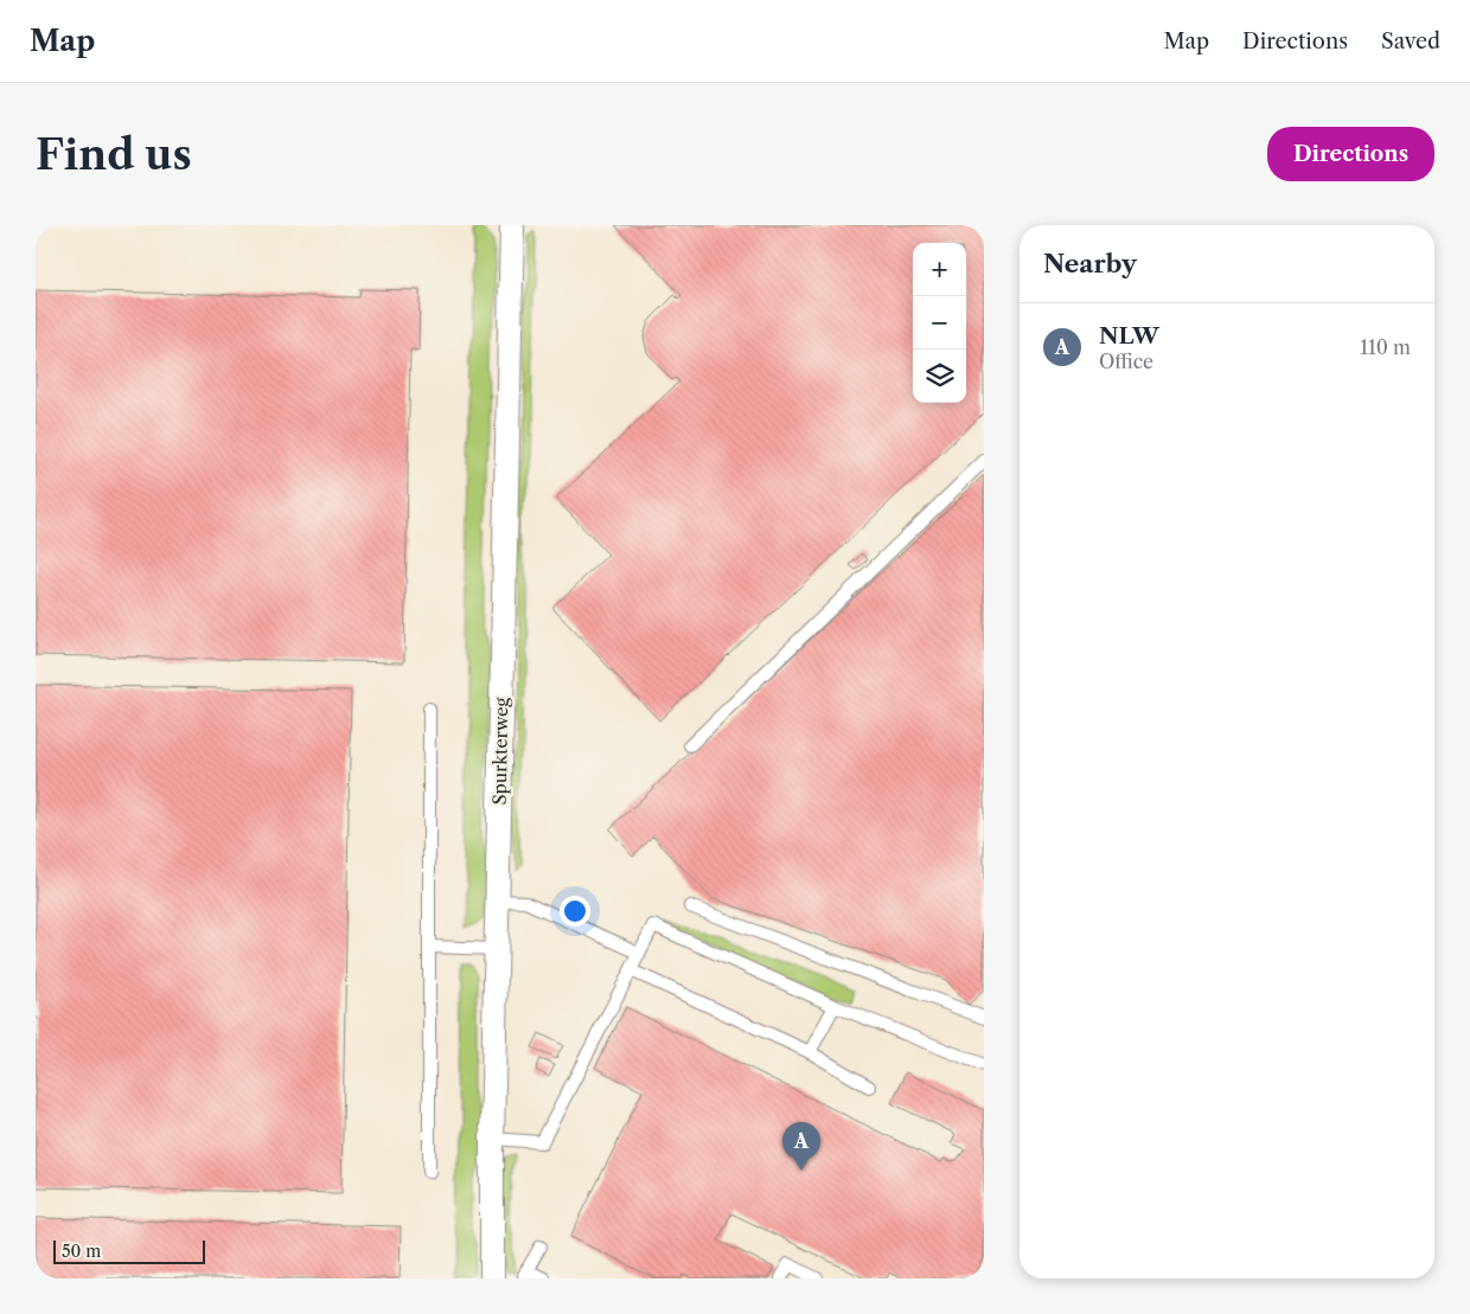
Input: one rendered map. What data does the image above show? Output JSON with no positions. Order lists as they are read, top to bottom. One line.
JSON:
{"streets":{"street":["Spurkterweg"]},"scale_bar":"50 m","page":{"header":"Map","nav":["Map","Directions","Saved"],"buttons":"Directions","title":"Find us","heading":"Nearby","map_buttons":["+","−"],"list":[{"mark":"A","name":"NLW","note":"Office","value":"110 m"}],"pins":"A","scale":"50 m"}}
